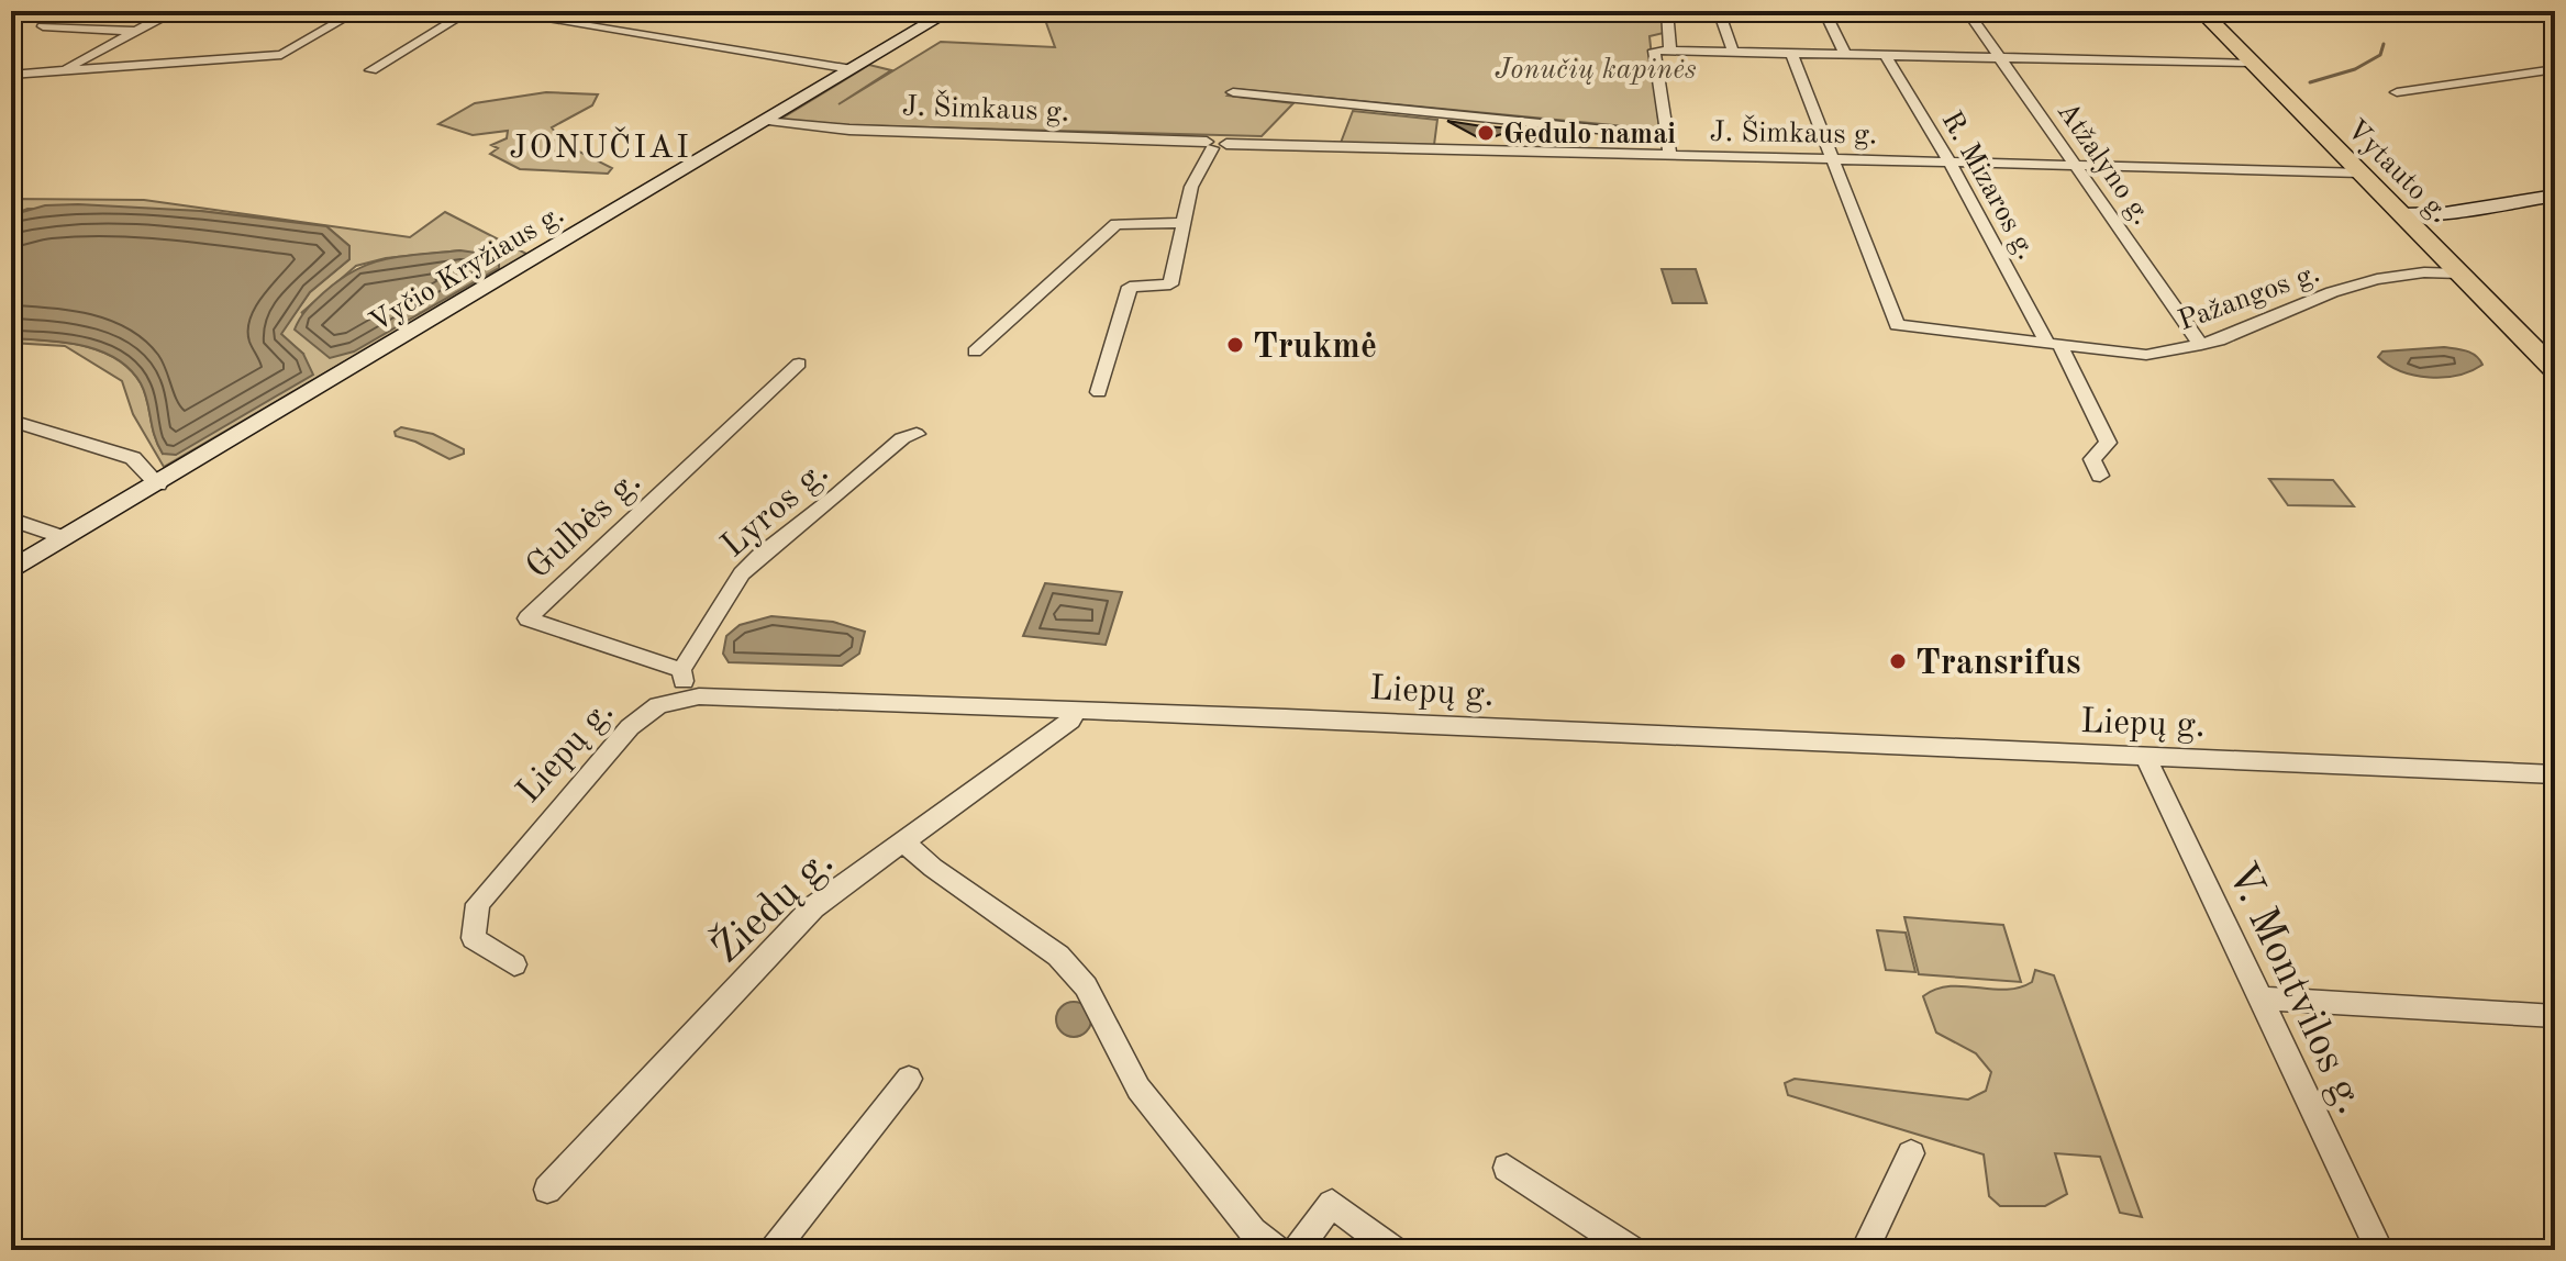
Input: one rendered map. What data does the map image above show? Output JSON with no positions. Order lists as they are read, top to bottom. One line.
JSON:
{"streets":{"main road":["Vytauto g."],"street":["J. Šimkaus g.","Atžalyno g.","R. Mizaros g.","Vyčio Kryžiaus g.","Pažangos g.","Lyros g.","Gulbės g.","Liepų g.","Žiedų g.","V. Montvilos g."]},"crossings":[["J. Šimkaus g.","Atžalyno g."],["J. Šimkaus g.","Vytauto g."],["J. Šimkaus g.","R. Mizaros g."],["J. Šimkaus g.","Vyčio Kryžiaus g."],["J. Šimkaus g.","Pažangos g."],["Atžalyno g.","Pažangos g."],["Vytauto g.","Pažangos g."],["R. Mizaros g.","Pažangos g."],["Lyros g.","Gulbės g."],["Liepų g.","Žiedų g."],["Liepų g.","V. Montvilos g."]],"districts":["JONUČIAI"],"parks":["Jonučių kapinės"],"places":["Gedulo namai","Trukmė","Transrifus"]}
